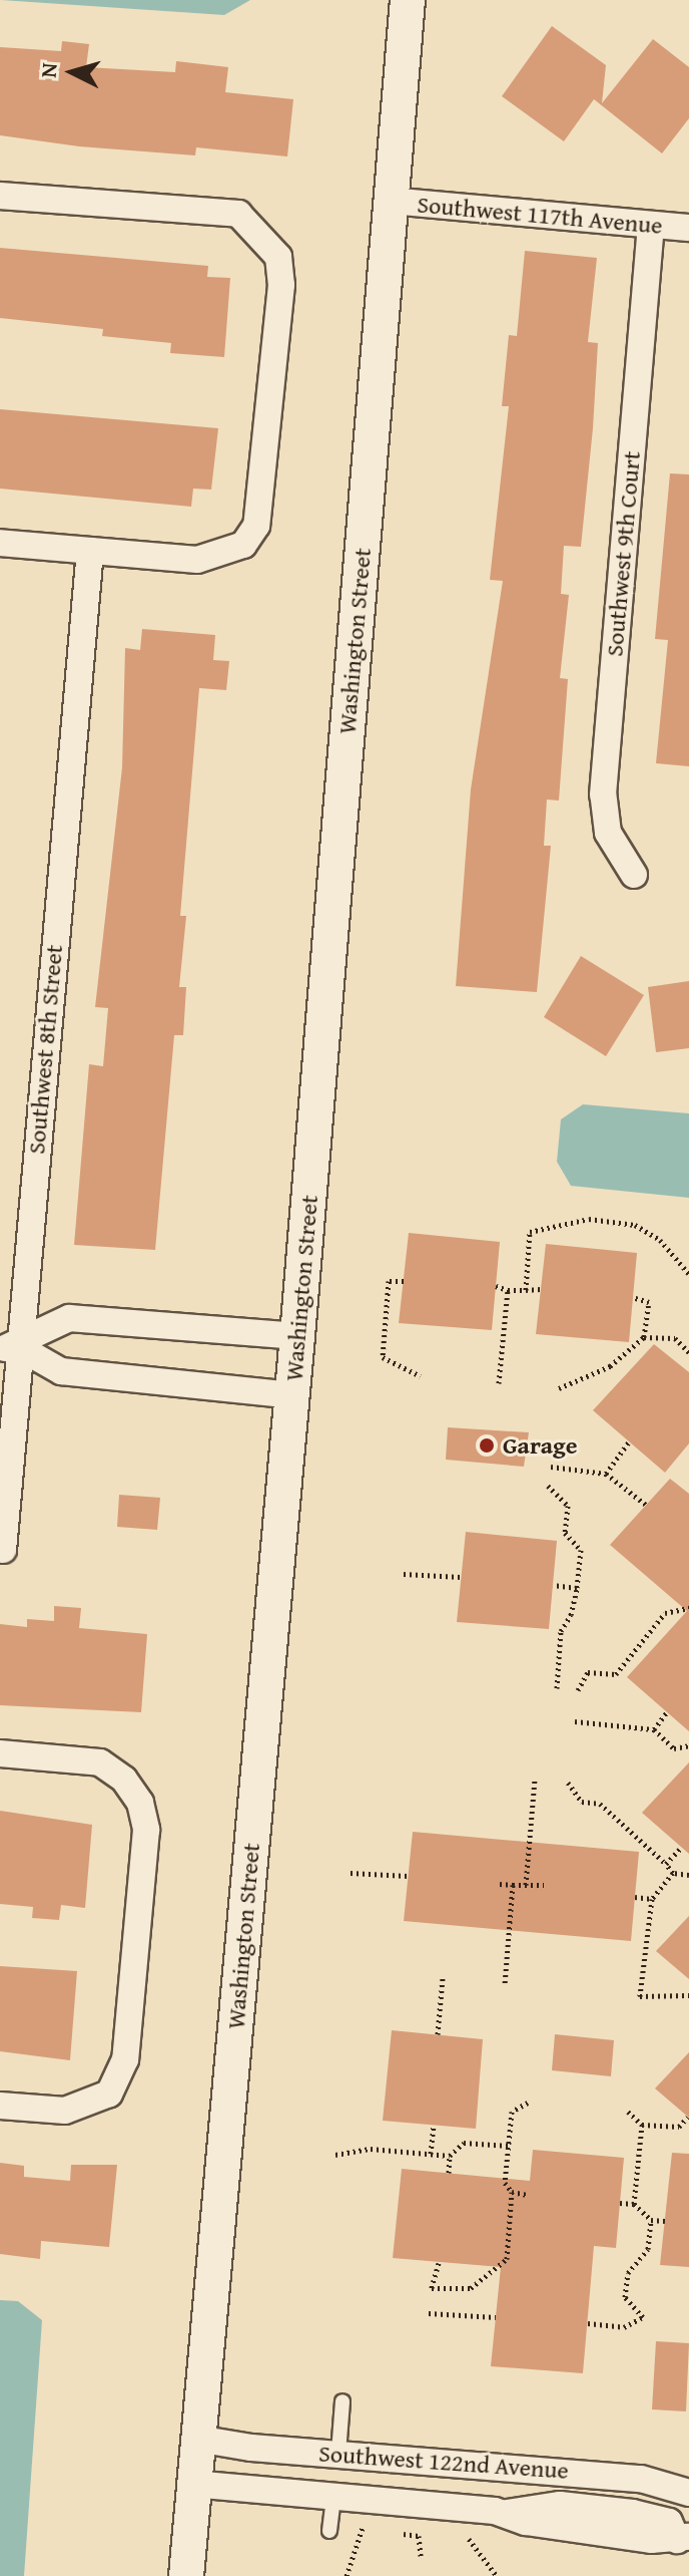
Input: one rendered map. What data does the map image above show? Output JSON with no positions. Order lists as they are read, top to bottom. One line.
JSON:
{"streets":{"street":["Southwest 117th Avenue","Southwest 9th Court","Washington Street","Southwest 8th Street","Southwest 122nd Avenue"]},"crossings":[["Southwest 117th Avenue","Southwest 9th Court"],["Southwest 117th Avenue","Washington Street"],["Washington Street","Southwest 122nd Avenue"]],"places":["Garage"],"north":"left"}
